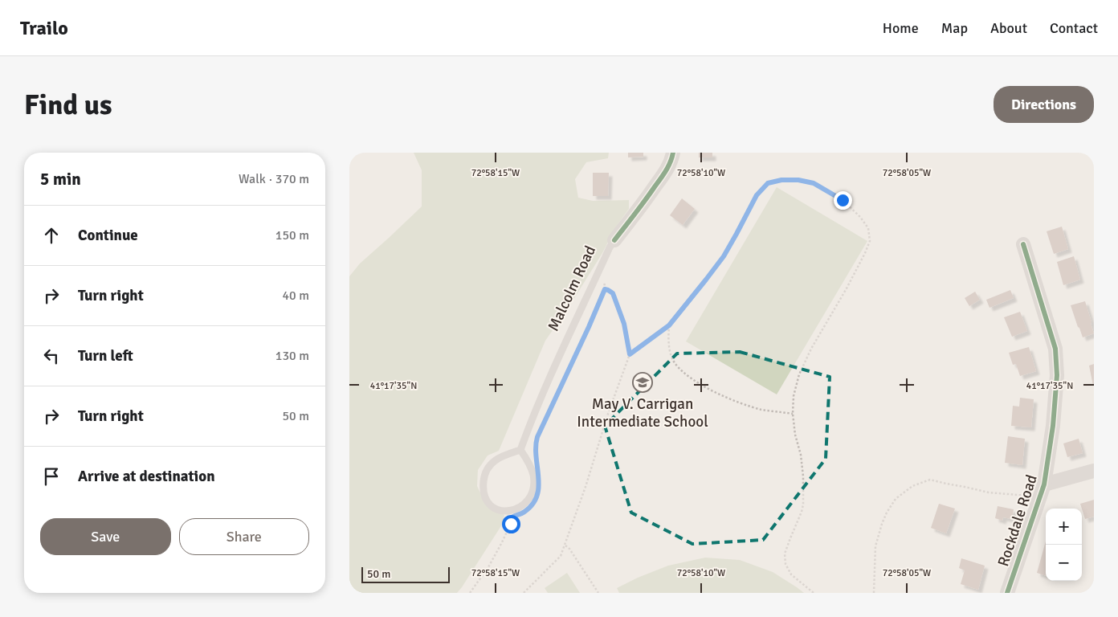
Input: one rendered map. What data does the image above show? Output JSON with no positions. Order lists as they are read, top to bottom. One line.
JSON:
{"streets":{"street":["Malcolm Road","Rockdale Road"]},"places":{"school or university":["May V. Carrigan Intermediate School"]},"scale_bar":"50 m","page":{"header":"Trailo","nav":["Home","Map","About","Contact"],"buttons":["Directions",["Save","Share"]],"title":"Find us","heading":["5 min","Walk · 370 m"],"list":[["Continue","150 m"],["Turn right","40 m"],["Turn left","130 m"],["Turn right","50 m"],"Arrive at destination"],"map_buttons":["+","−"],"scale":"50 m"},"coordinates":["72°58'15\"W","72°58'10\"W","72°58'05\"W","41°17'35\"N"]}
